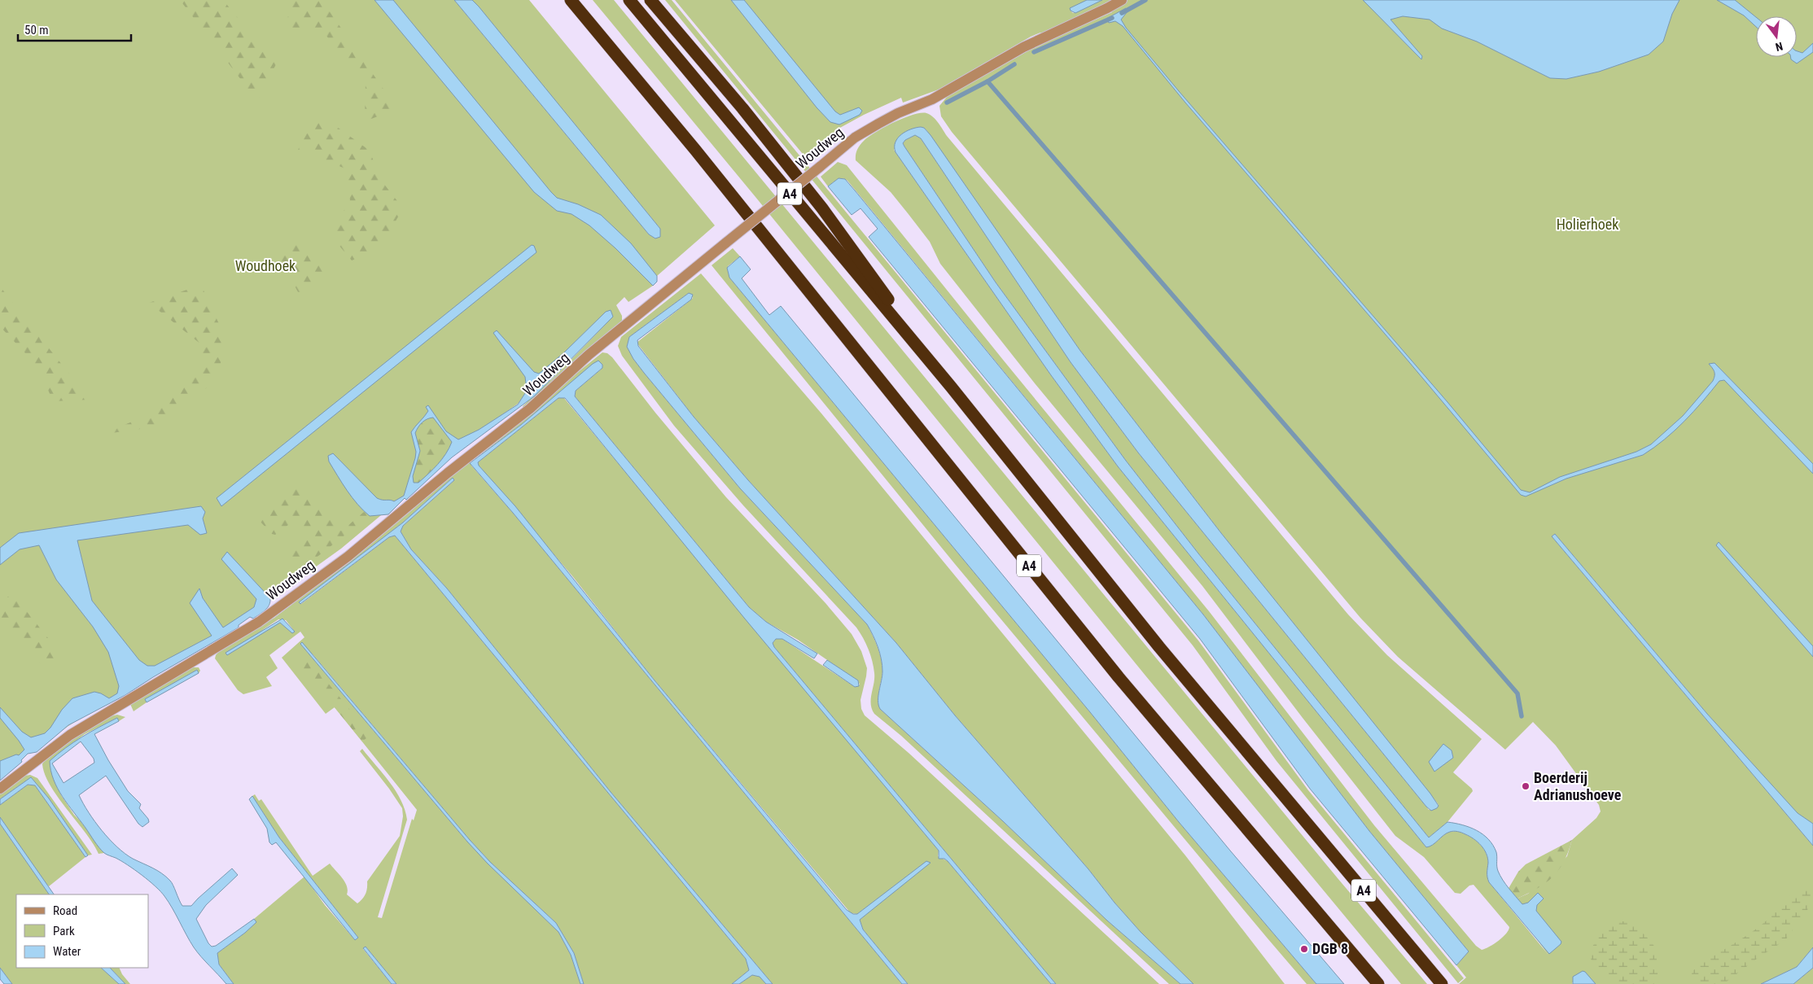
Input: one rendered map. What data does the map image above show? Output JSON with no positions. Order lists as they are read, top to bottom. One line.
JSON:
{"streets":{"highway":["A4"],"street":["Woudweg"]},"parks":["Holierhoek","Woudhoek"],"places":["Boerderij Adrianushoeve","DGB 8"],"legend":["Road","Park","Water"],"scale_bar":"50 m","north":"bottom"}
